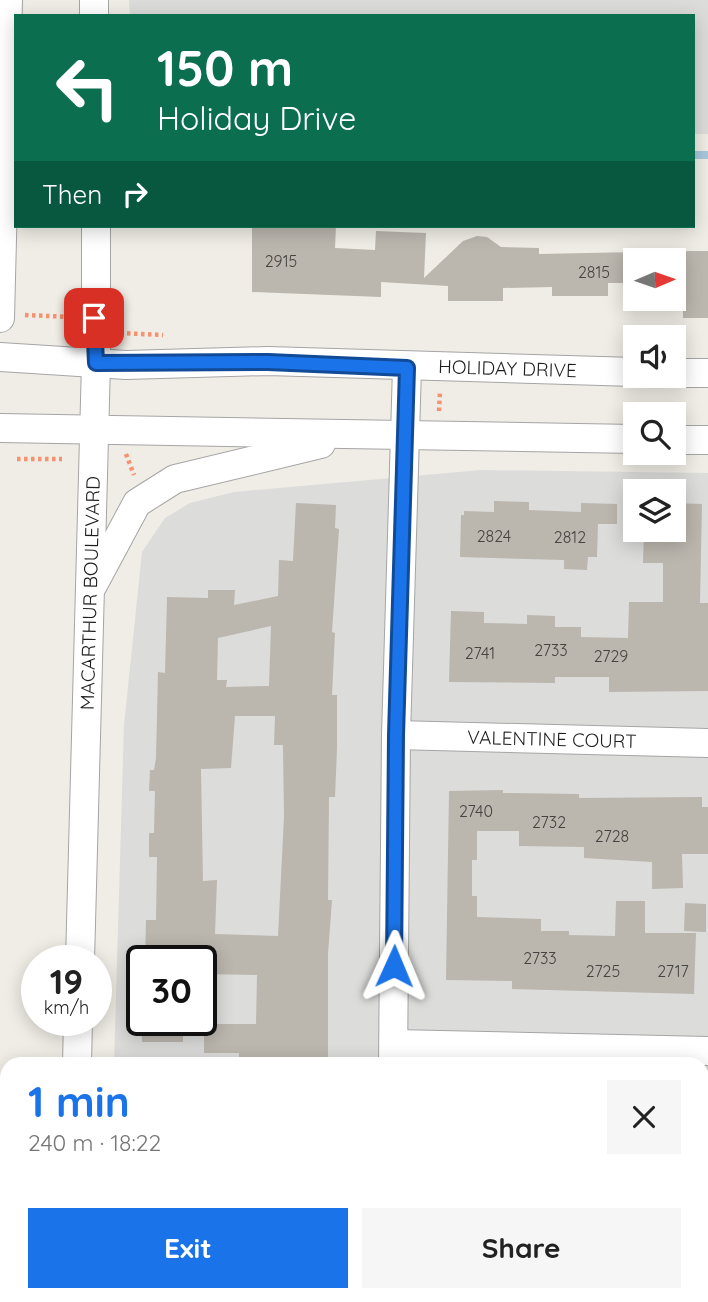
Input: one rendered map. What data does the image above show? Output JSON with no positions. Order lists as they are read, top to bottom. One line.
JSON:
{"streets":{"street":["HOLIDAY DRIVE","MACARTHUR BOULEVARD","VALENTINE COURT"]},"crossings":[["HOLIDAY DRIVE","MACARTHUR BOULEVARD"]],"house_numbers":["2915","2815","2824","2812","2733","2741","2729","2740","2732","2728","2733","2725","2717"],"north":"right","page":{"turn":["150 m","Holiday Drive"],"then":"Then","speed":"19 km/h","limit":"30","heading":["1 min","240 m · 18:22"],"buttons":["Exit","Share"]}}
